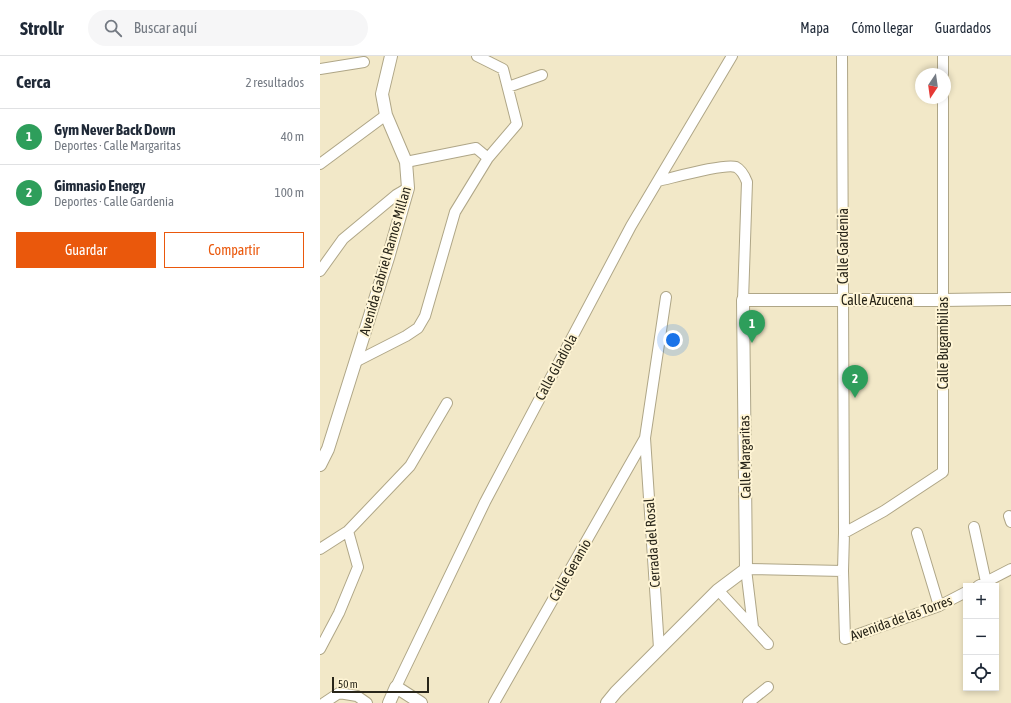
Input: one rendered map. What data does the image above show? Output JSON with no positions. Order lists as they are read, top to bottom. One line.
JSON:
{"streets":{"street":["Calle Gardenia","Avenida Gabriel Ramos Millan","Calle Azucena","Calle Bugambilias","Calle Gladiola","Calle Margaritas","Cerrada del Rosal","Calle Geranio","Avenida de las Torres"]},"crossings":[["Calle Gardenia","Calle Azucena"],["Calle Gardenia","Calle Bugambilias"],["Calle Gardenia","Avenida de las Torres"],["Calle Azucena","Calle Bugambilias"],["Calle Azucena","Calle Margaritas"],["Calle Bugambilias","Avenida de las Torres"],["Calle Gladiola","Calle Margaritas"],["Cerrada del Rosal","Calle Geranio"]],"scale_bar":"50 m","north":"bottom","page":{"header":"Strollr","search":"Buscar aquí","nav":["Mapa","Cómo llegar","Guardados"],"heading":["Cerca","2 resultados"],"list":[{"mark":"1","name":"Gym Never Back Down","note":"Deportes · Calle Margaritas","value":"40 m"},{"mark":"2","name":"Gimnasio Energy","note":"Deportes · Calle Gardenia","value":"100 m"}],"buttons":["Guardar","Compartir"],"pins":["1","2"],"map_buttons":["+","−"],"scale":"50 m"}}
